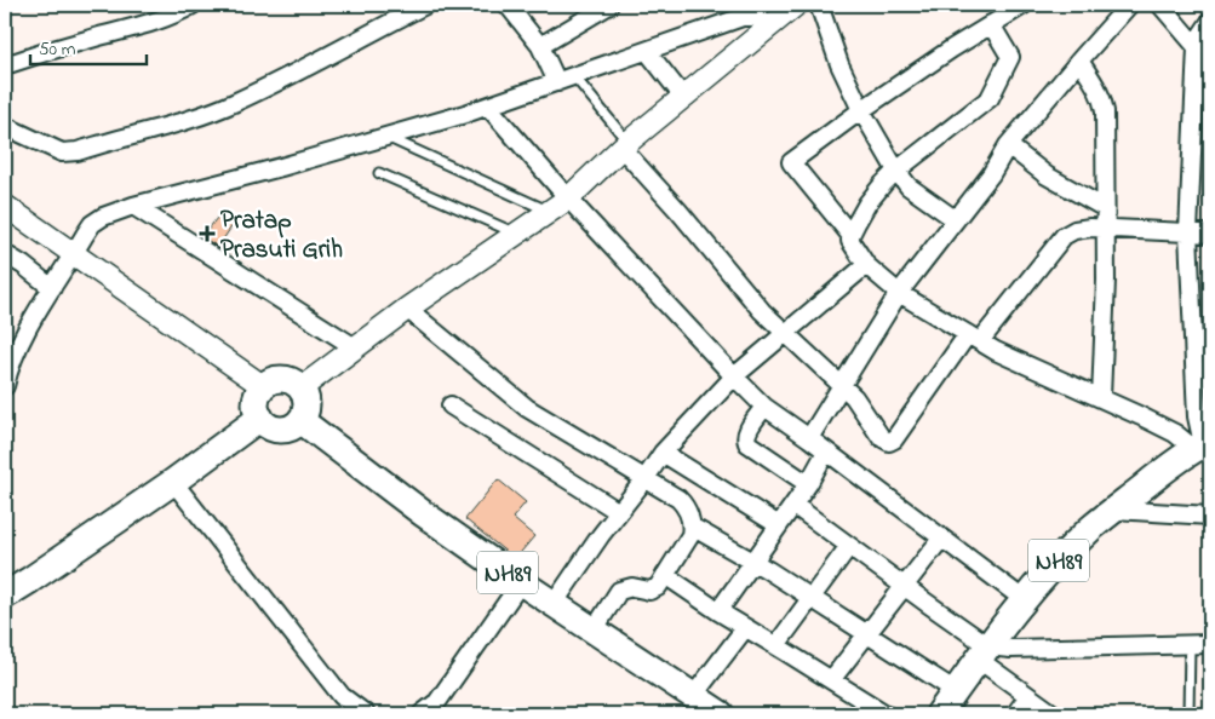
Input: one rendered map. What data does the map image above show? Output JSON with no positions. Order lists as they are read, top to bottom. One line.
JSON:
{"streets":{"main road":["NH89"]},"places":{"health":["Pratap Prasuti Grih"]},"scale_bar":"50 m"}
